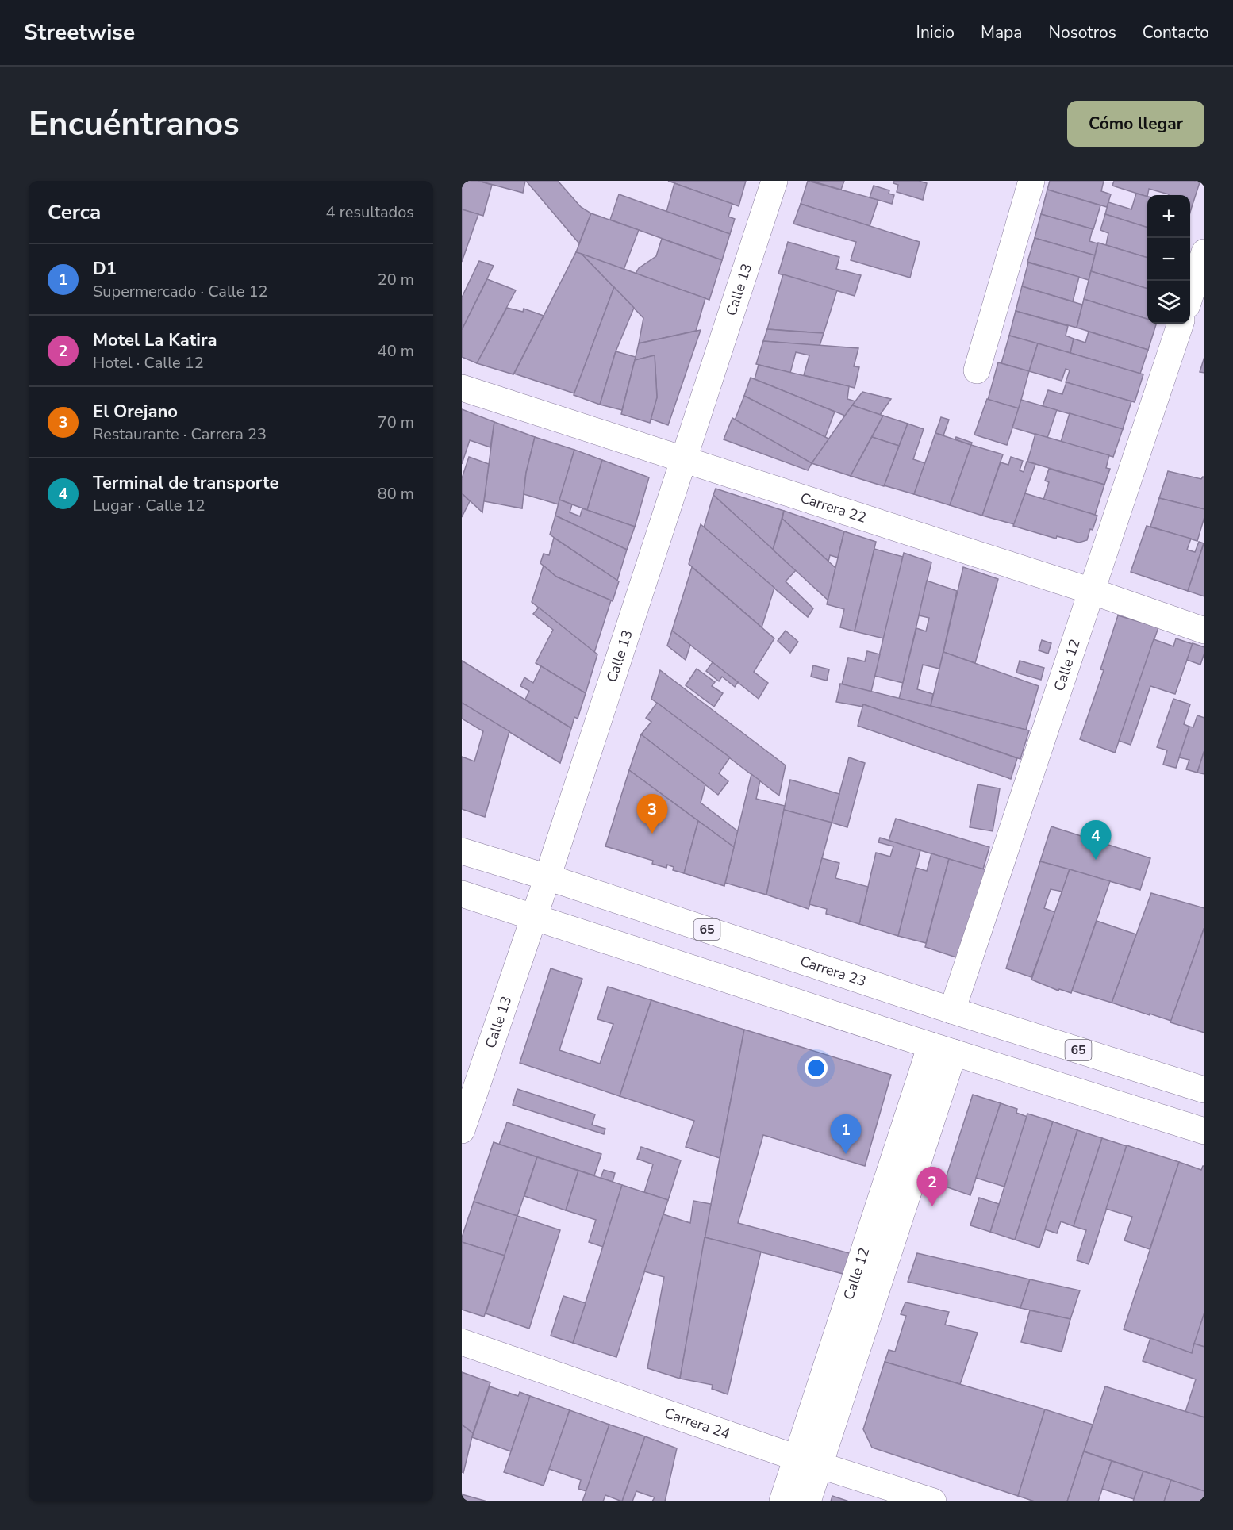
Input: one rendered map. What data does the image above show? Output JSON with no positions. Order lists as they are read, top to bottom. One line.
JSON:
{"streets":{"street":["Calle 13","Carrera 22","Calle 12","65","Carrera 23","Carrera 24"]},"crossings":[["Calle 13","Carrera 22"],["Calle 13","Carrera 23"],["Carrera 22","Calle 12"],["Calle 12","Carrera 23"],["Calle 12","Carrera 24"]],"page":{"header":"Streetwise","nav":["Inicio","Mapa","Nosotros","Contacto"],"buttons":"Cómo llegar","title":"Encuéntranos","heading":["Cerca","4 resultados"],"map_buttons":["+","−"],"list":[{"mark":"1","name":"D1","note":"Supermercado · Calle 12","value":"20 m"},{"mark":"2","name":"Motel La Katira","note":"Hotel · Calle 12","value":"40 m"},{"mark":"3","name":"El Orejano","note":"Restaurante · Carrera 23","value":"70 m"},{"mark":"4","name":"Terminal de transporte","note":"Lugar · Calle 12","value":"80 m"}],"pins":["3","4","1","2"]}}
